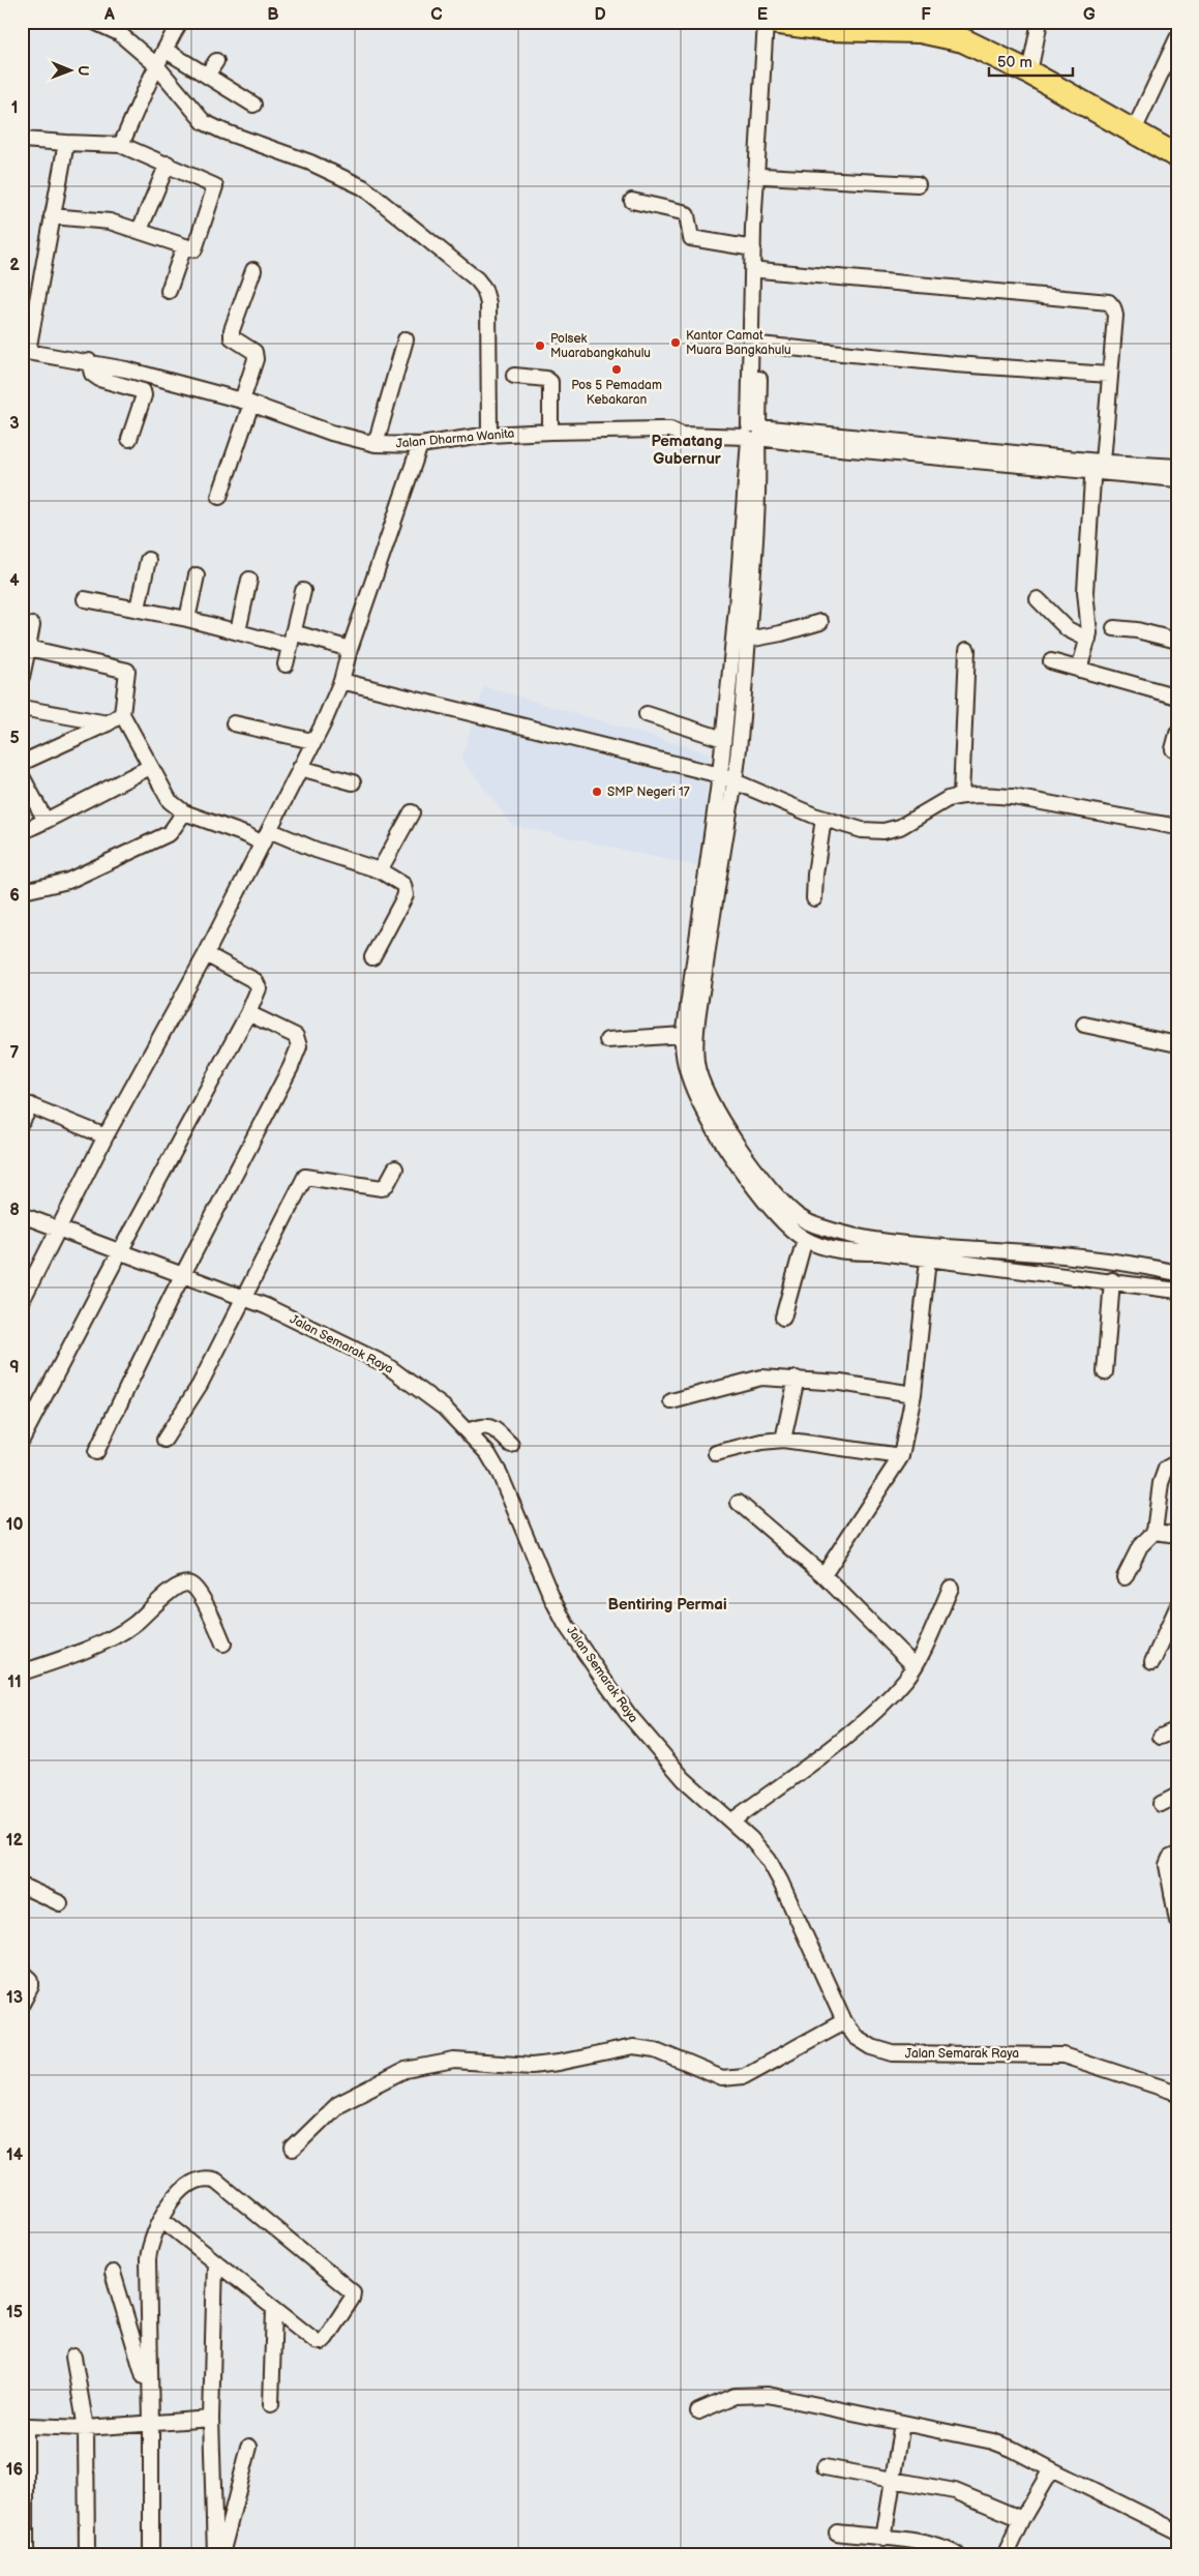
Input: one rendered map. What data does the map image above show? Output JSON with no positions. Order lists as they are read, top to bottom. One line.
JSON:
{"streets":{"street":["Jalan Dharma Wanita","Jalan Semarak Raya"]},"districts":["Pematang Gubernur","Bentiring Permai"],"places":["Kantor Camat Muara Bangkahulu","Polsek Muarabangkahulu","Pos 5 Pemadam Kebakaran","SMP Negeri 17"],"scale_bar":"50 m","north":"right","grid":{"columns":["A","B","C","D","E","F","G"],"rows":["1","2","3","4","5","6","7","8","9","10","11","12","13","14","15","16"]}}
